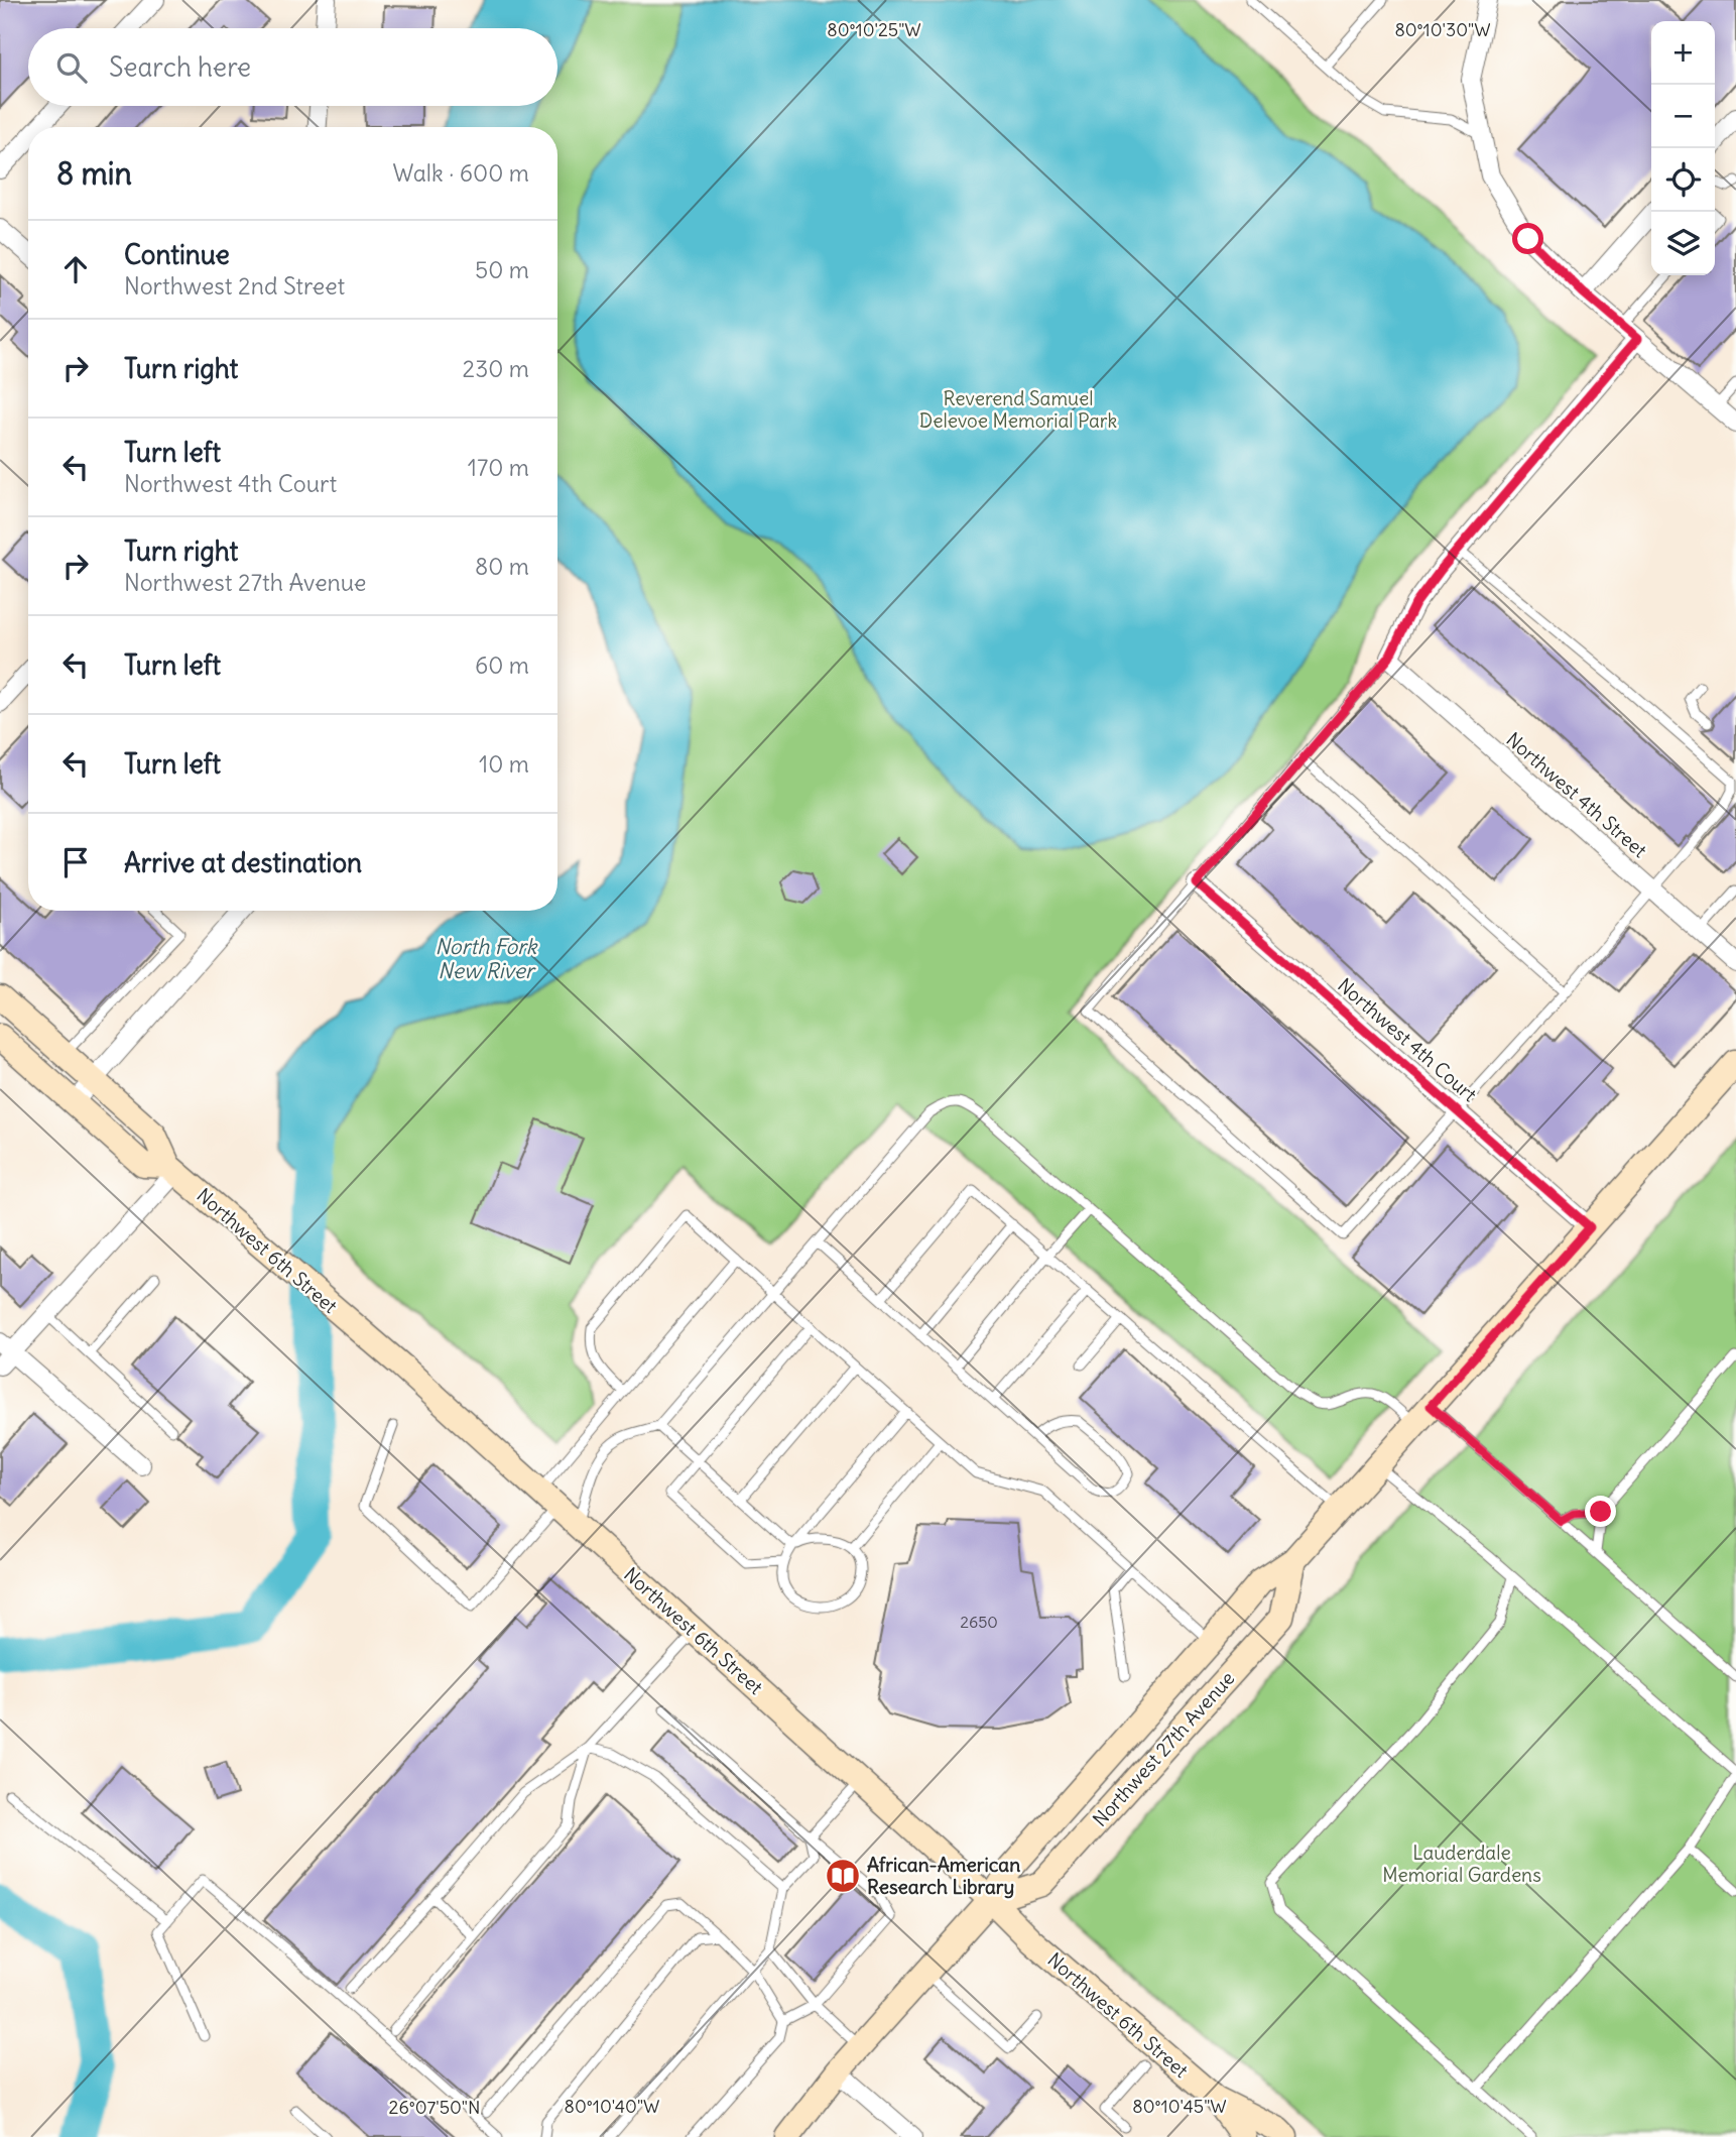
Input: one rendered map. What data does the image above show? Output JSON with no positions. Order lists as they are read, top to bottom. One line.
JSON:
{"streets":{"street":["Northwest 4th Street","Northwest 4th Court","Northwest 6th Street","Northwest 27th Avenue"]},"crossings":[["Northwest 4th Court","Northwest 27th Avenue"],["Northwest 6th Street","Northwest 27th Avenue"]],"water":["North Fork New River"],"parks":["Reverend Samuel Delevoe Memorial Park","Lauderdale Memorial Gardens"],"places":{"library":["African-American Research Library"]},"house_numbers":["2650"],"page":{"map_buttons":["+","−"],"search":"Search here","heading":["8 min","Walk · 600 m"],"list":[["Continue","Northwest 2nd Street","50 m"],["Turn right","230 m"],["Turn left","Northwest 4th Court","170 m"],["Turn right","Northwest 27th Avenue","80 m"],["Turn left","60 m"],["Turn left","10 m"],"Arrive at destination"]},"coordinates":["80°10'30\"W","80°10'25\"W","80°10'40\"W","80°10'45\"W","26°07'50\"N"]}
